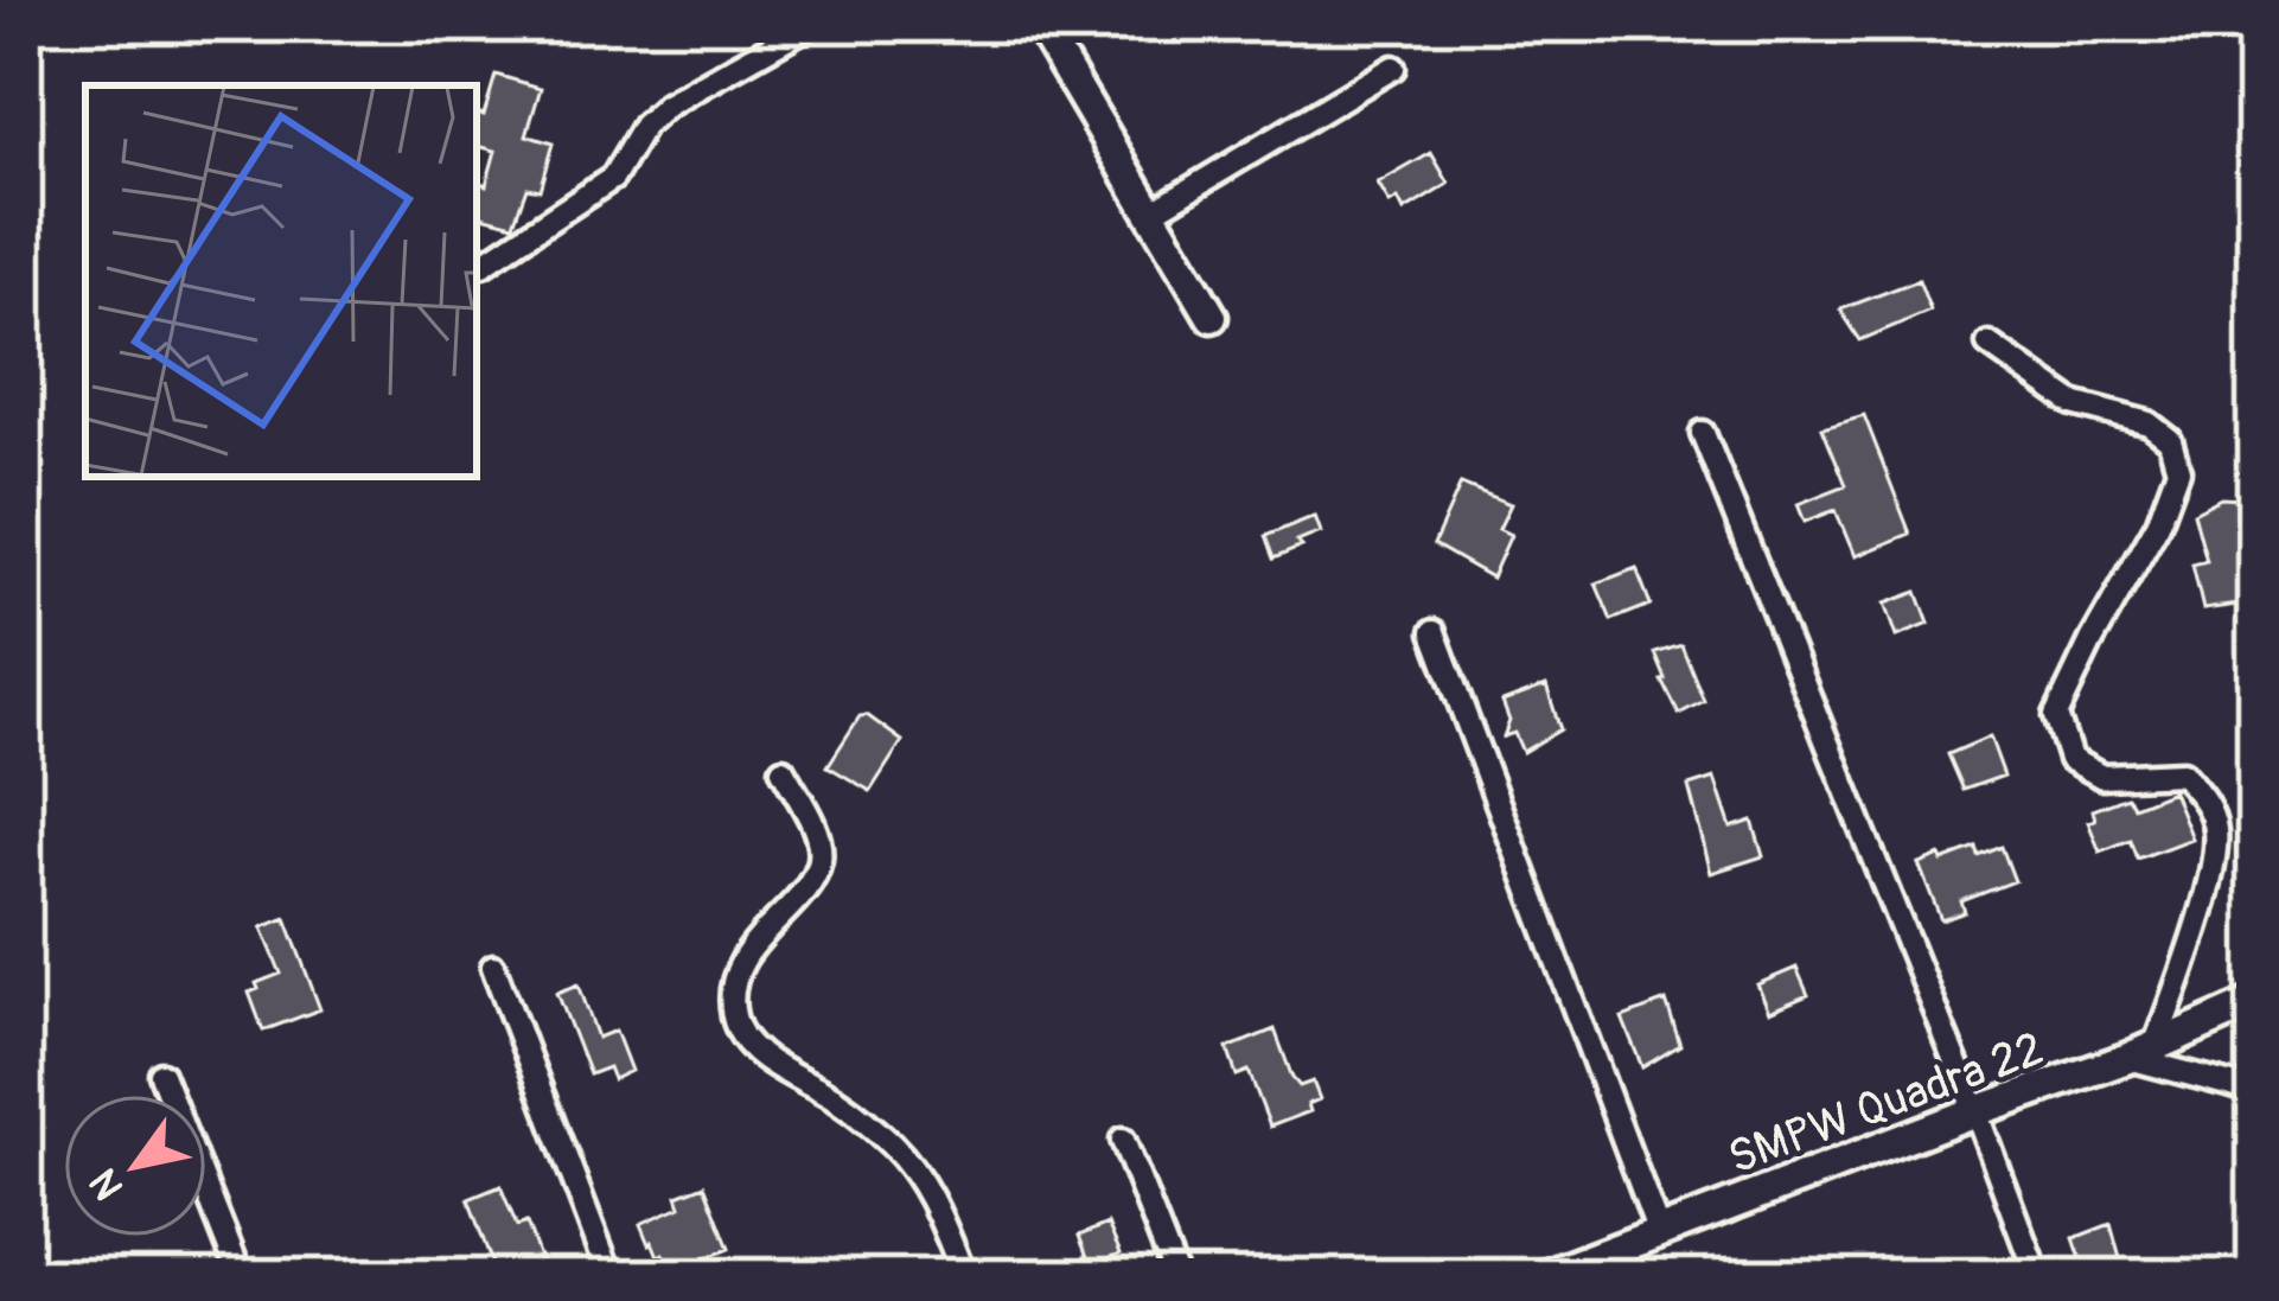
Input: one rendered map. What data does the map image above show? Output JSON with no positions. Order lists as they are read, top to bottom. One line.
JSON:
{"streets":{"street":["SMPW Quadra 22"]},"north":"bottom left"}
